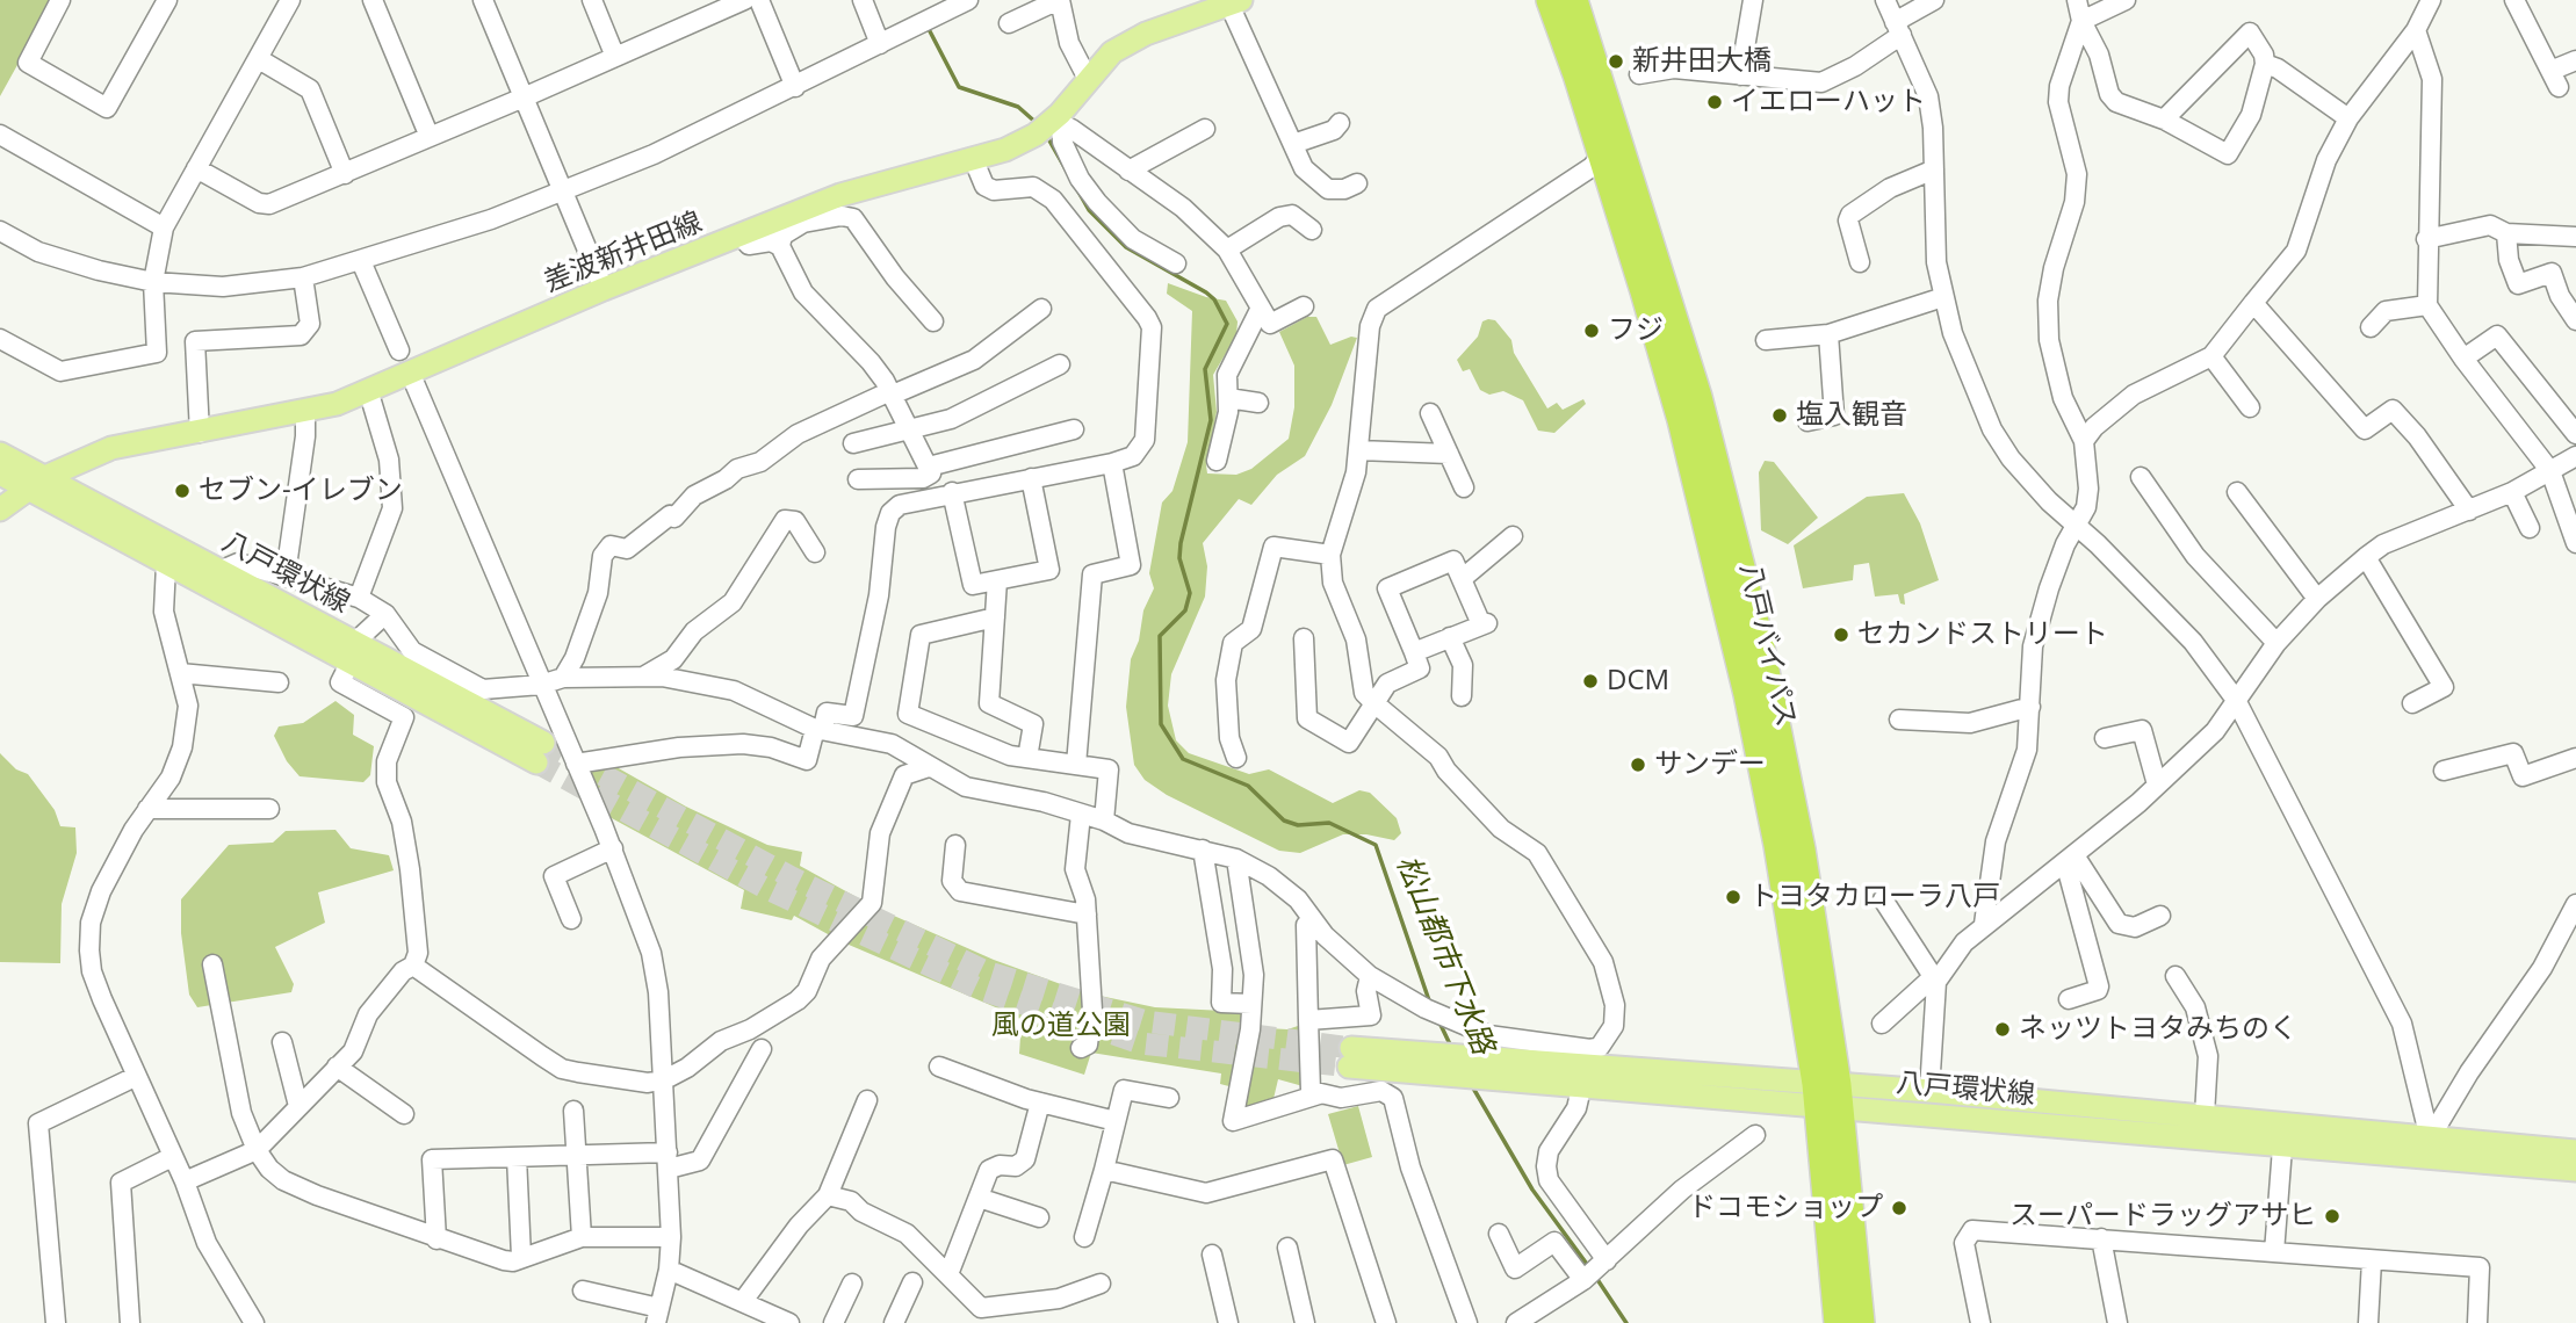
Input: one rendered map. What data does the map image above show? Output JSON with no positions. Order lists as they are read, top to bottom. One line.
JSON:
{"streets":{"highway":["八戸バイパス"],"main road":["差波新井田線","八戸環状線"]},"crossings":[["差波新井田線","八戸環状線"],["八戸環状線","八戸バイパス"]],"water":["松山都市下水路"],"parks":["風の道公園"],"places":["新井田大橋","イエローハット","フジ","塩入観音","セブン-イレブン","セカンドストリート","DCM","サンデー","トヨタカローラ八戸","ネッツトヨタみちのく","ドコモショップ","スーパードラッグアサヒ"]}
